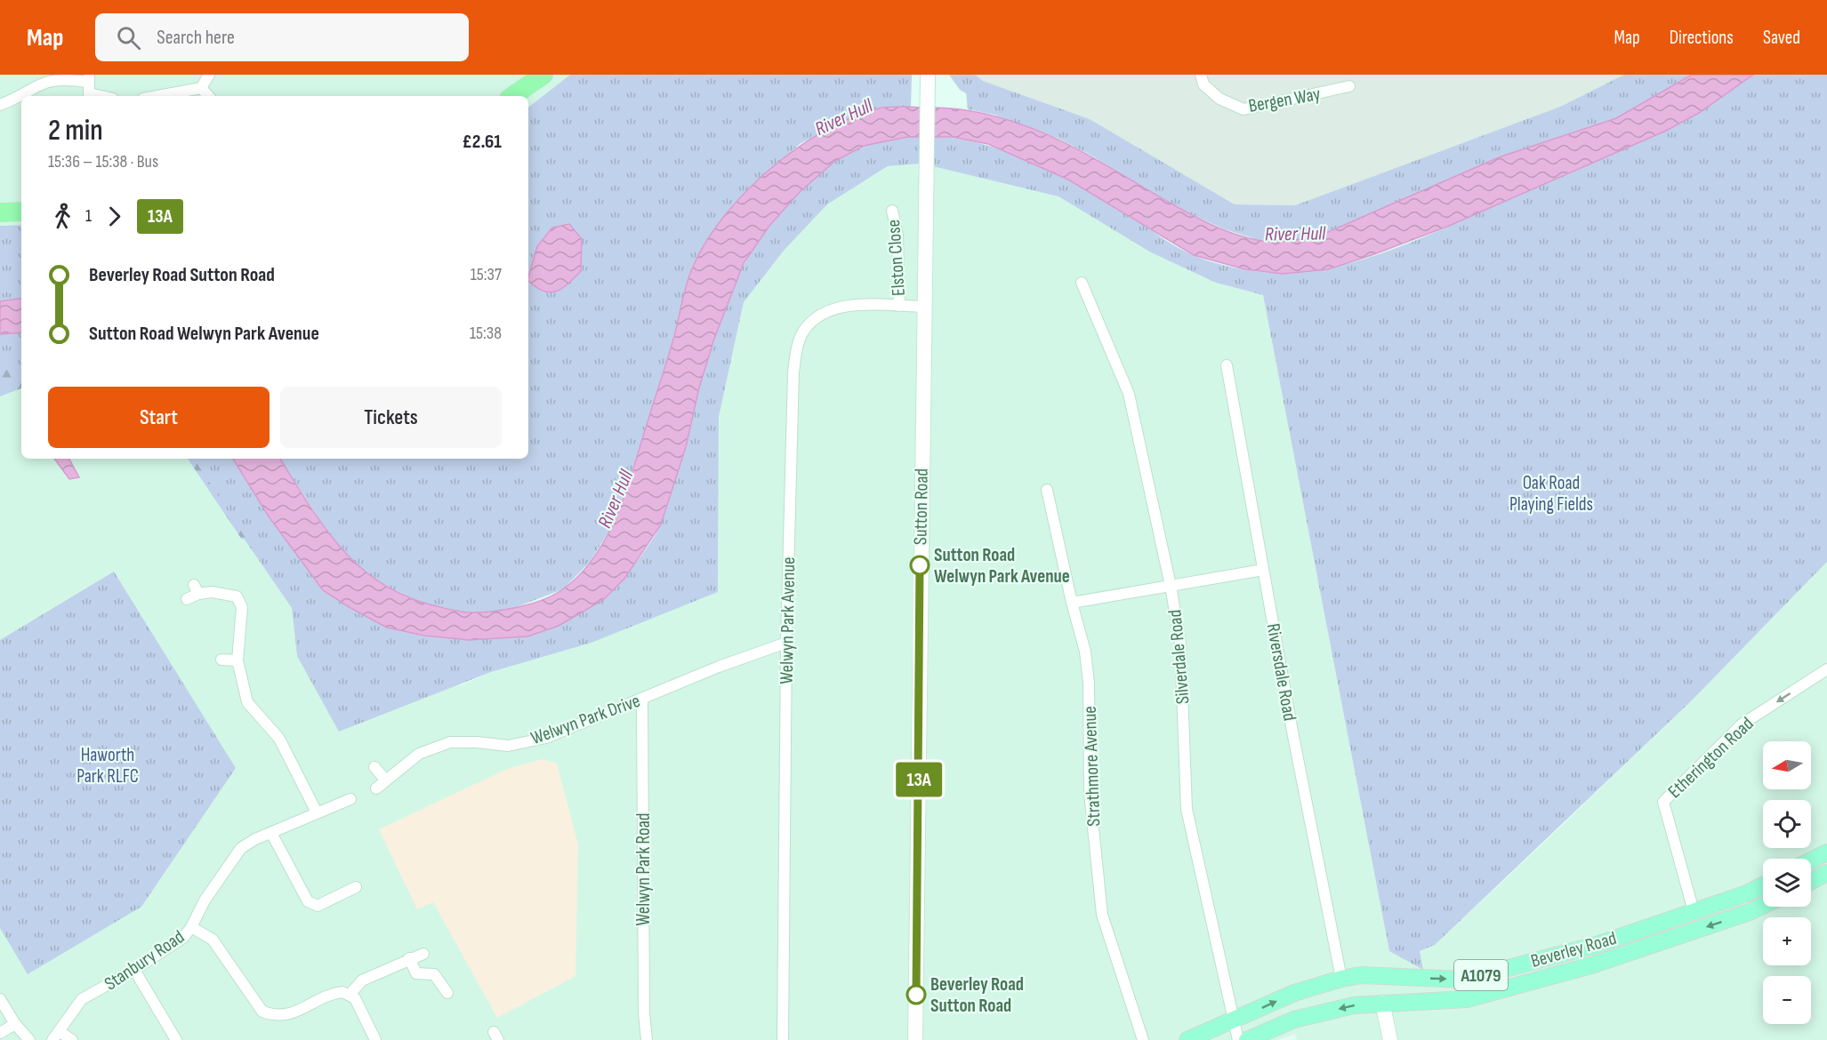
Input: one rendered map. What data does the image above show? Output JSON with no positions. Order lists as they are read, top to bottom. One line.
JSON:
{"streets":{"main road":["Beverley Road","A1079"],"street":["Bergen Way","Elston Close","Sutton Road","Welwyn Park Avenue","Silverdale Road","Riversdale Road","Welwyn Park Drive","Etherington Road","Strathmore Avenue","Welwyn Park Road","Stanbury Road"]},"crossings":[["Elston Close","Welwyn Park Avenue"],["Sutton Road","Welwyn Park Avenue"],["Welwyn Park Avenue","Welwyn Park Drive"],["Silverdale Road","Beverley Road"],["Riversdale Road","Beverley Road"],["Welwyn Park Drive","Welwyn Park Road"],["Etherington Road","Beverley Road"]],"one_way":["Etherington Road"],"water":["River Hull"],"parks":["Oak Road Playing Fields","Haworth Park RLFC"],"places":["Sutton Road Welwyn Park Avenue","Beverley Road Sutton Road"],"lines":["bus line 13A"],"north":"left","page":{"header":"Map","search":"Search here","nav":["Map","Directions","Saved"],"on_map":"13A","heading":["2 min","15:36 – 15:38 · Bus","£2.61"],"legs":["1","13A"],"list":[{"name":"Beverley Road Sutton Road","value":"15:37"},{"name":"Sutton Road Welwyn Park Avenue","value":"15:38"}],"buttons":["Start","Tickets"],"map_buttons":["+","−"]}}
